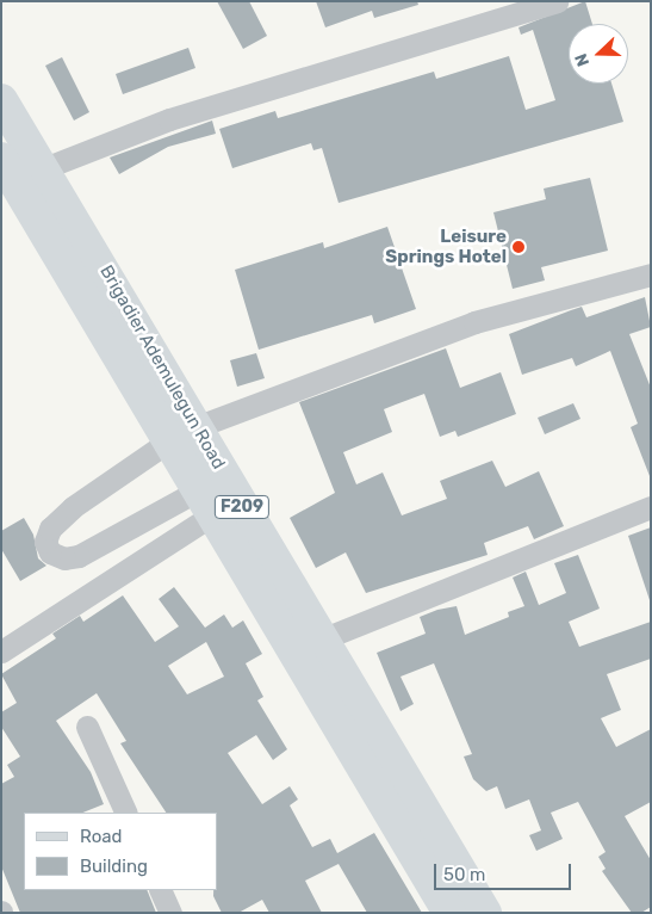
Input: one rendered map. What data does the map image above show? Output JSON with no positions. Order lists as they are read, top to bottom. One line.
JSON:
{"streets":{"main road":["Brigadier Ademulegun Road","F209"]},"places":["Leisure Springs Hotel"],"legend":["Road","Building"],"scale_bar":"50 m","north":"left"}
